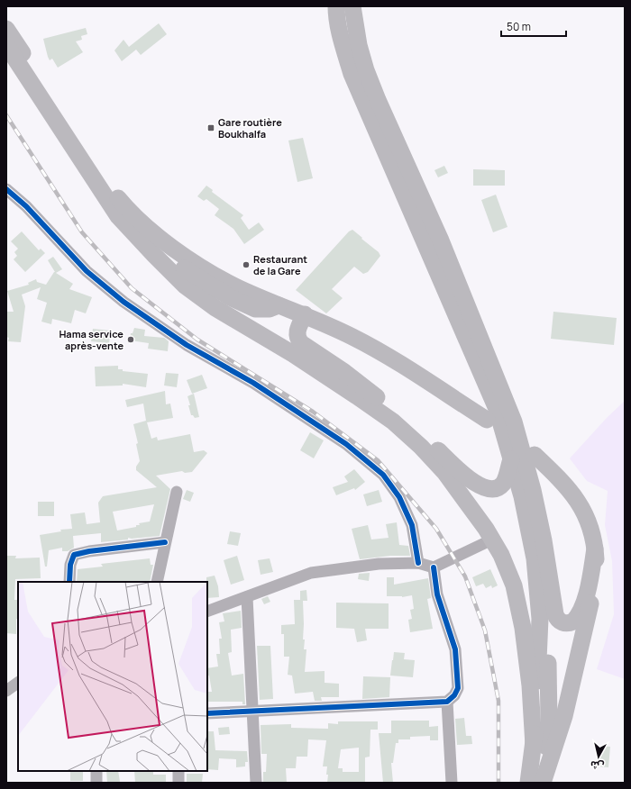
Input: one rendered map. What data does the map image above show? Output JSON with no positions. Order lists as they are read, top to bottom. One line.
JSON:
{"places":{"transit":["Gare routière Boukhalfa"],"other":["Restaurant de la Gare","Hama service après-vente"]},"scale_bar":"50 m","north":"bottom"}
